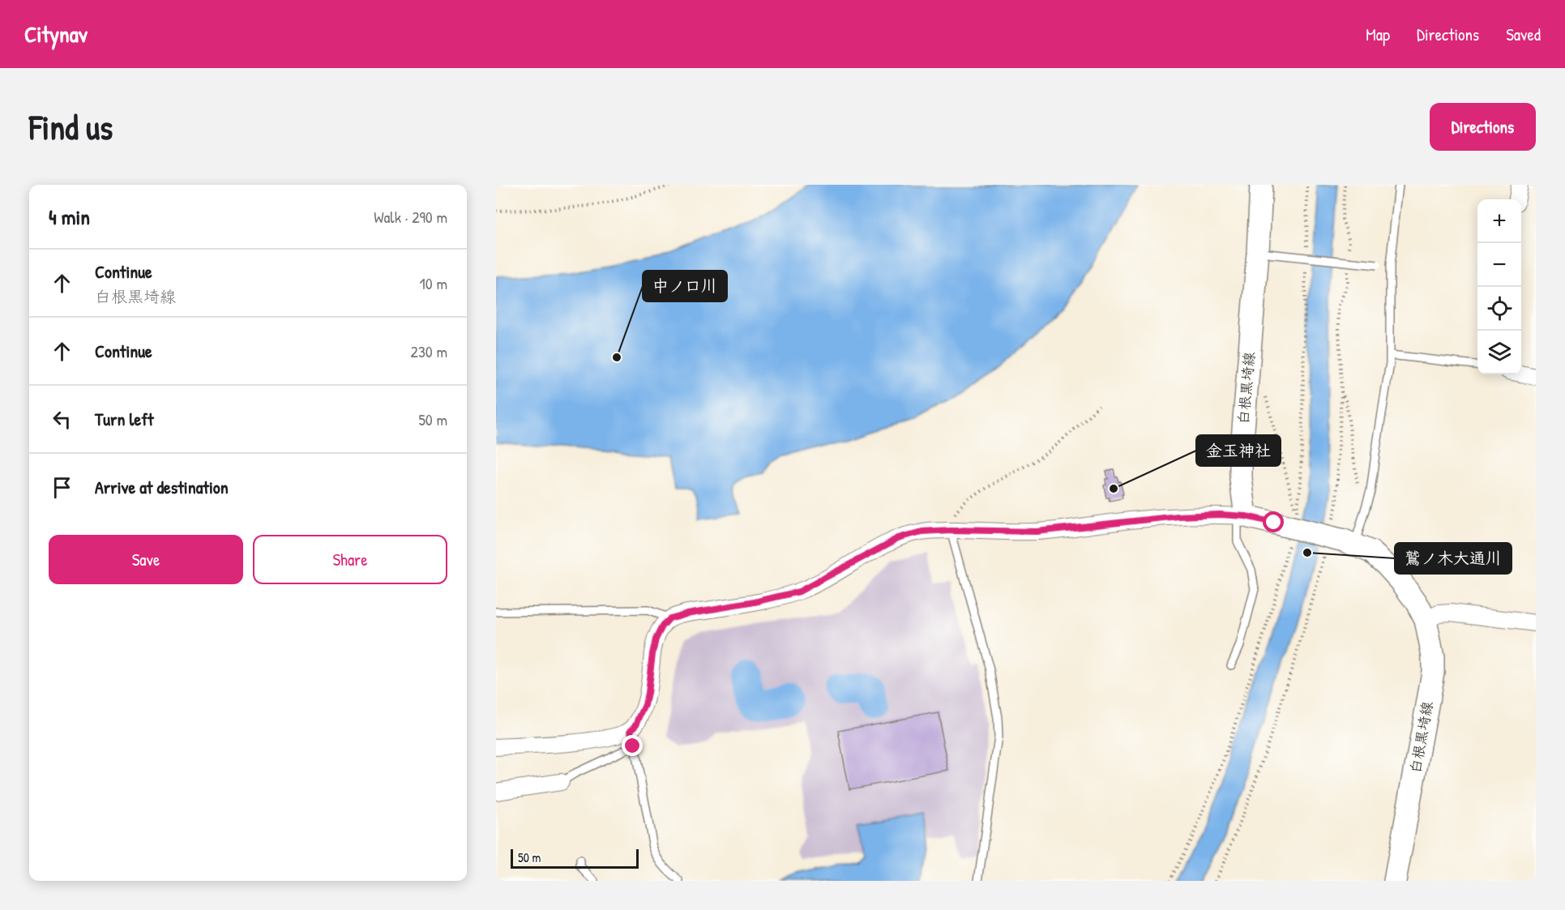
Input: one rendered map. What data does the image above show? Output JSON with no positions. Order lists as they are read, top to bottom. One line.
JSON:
{"streets":{"main road":["白根黒埼線"]},"places":["中ノ口川","金玉神社","鷲ノ木大通川"],"scale_bar":"50 m","page":{"header":"Citynav","nav":["Map","Directions","Saved"],"buttons":["Directions",["Save","Share"]],"title":"Find us","heading":["4 min","Walk · 290 m"],"map_buttons":["+","−"],"list":[["Continue","白根黒埼線","10 m"],["Continue","230 m"],["Turn left","50 m"],"Arrive at destination"],"scale":"50 m"}}
